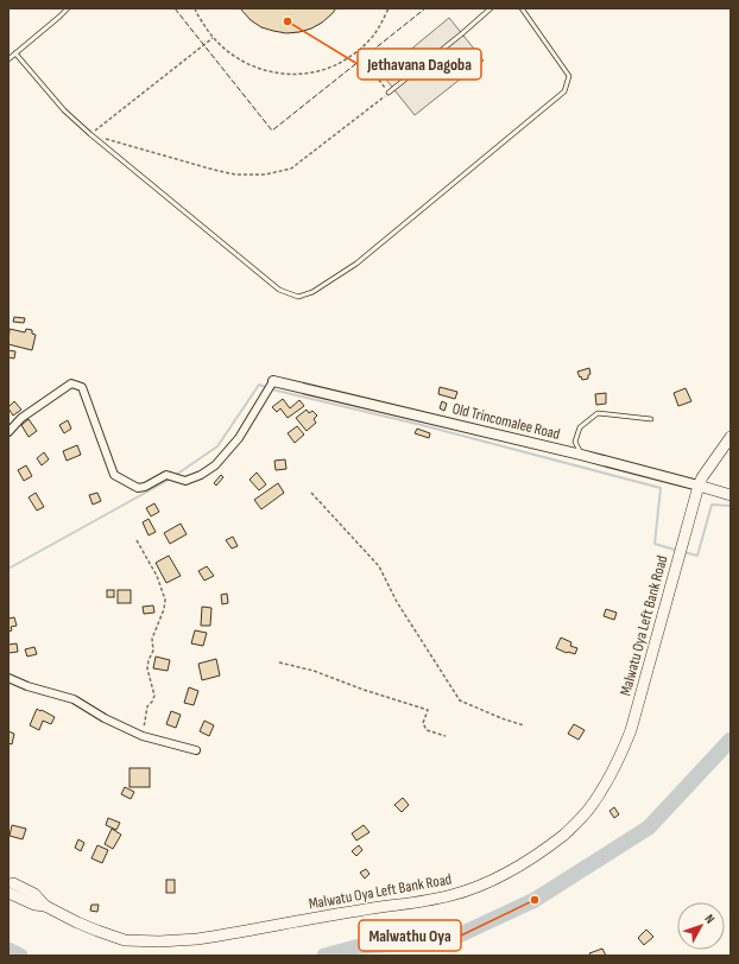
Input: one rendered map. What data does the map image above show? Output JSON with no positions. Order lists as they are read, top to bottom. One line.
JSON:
{"streets":{"main road":["Old Trincomalee Road","Malwatu Oya Left Bank Road"]},"crossings":[["Old Trincomalee Road","Malwatu Oya Left Bank Road"]],"places":["Jethavana Dagoba","Malwathu Oya"],"north":"top right"}
